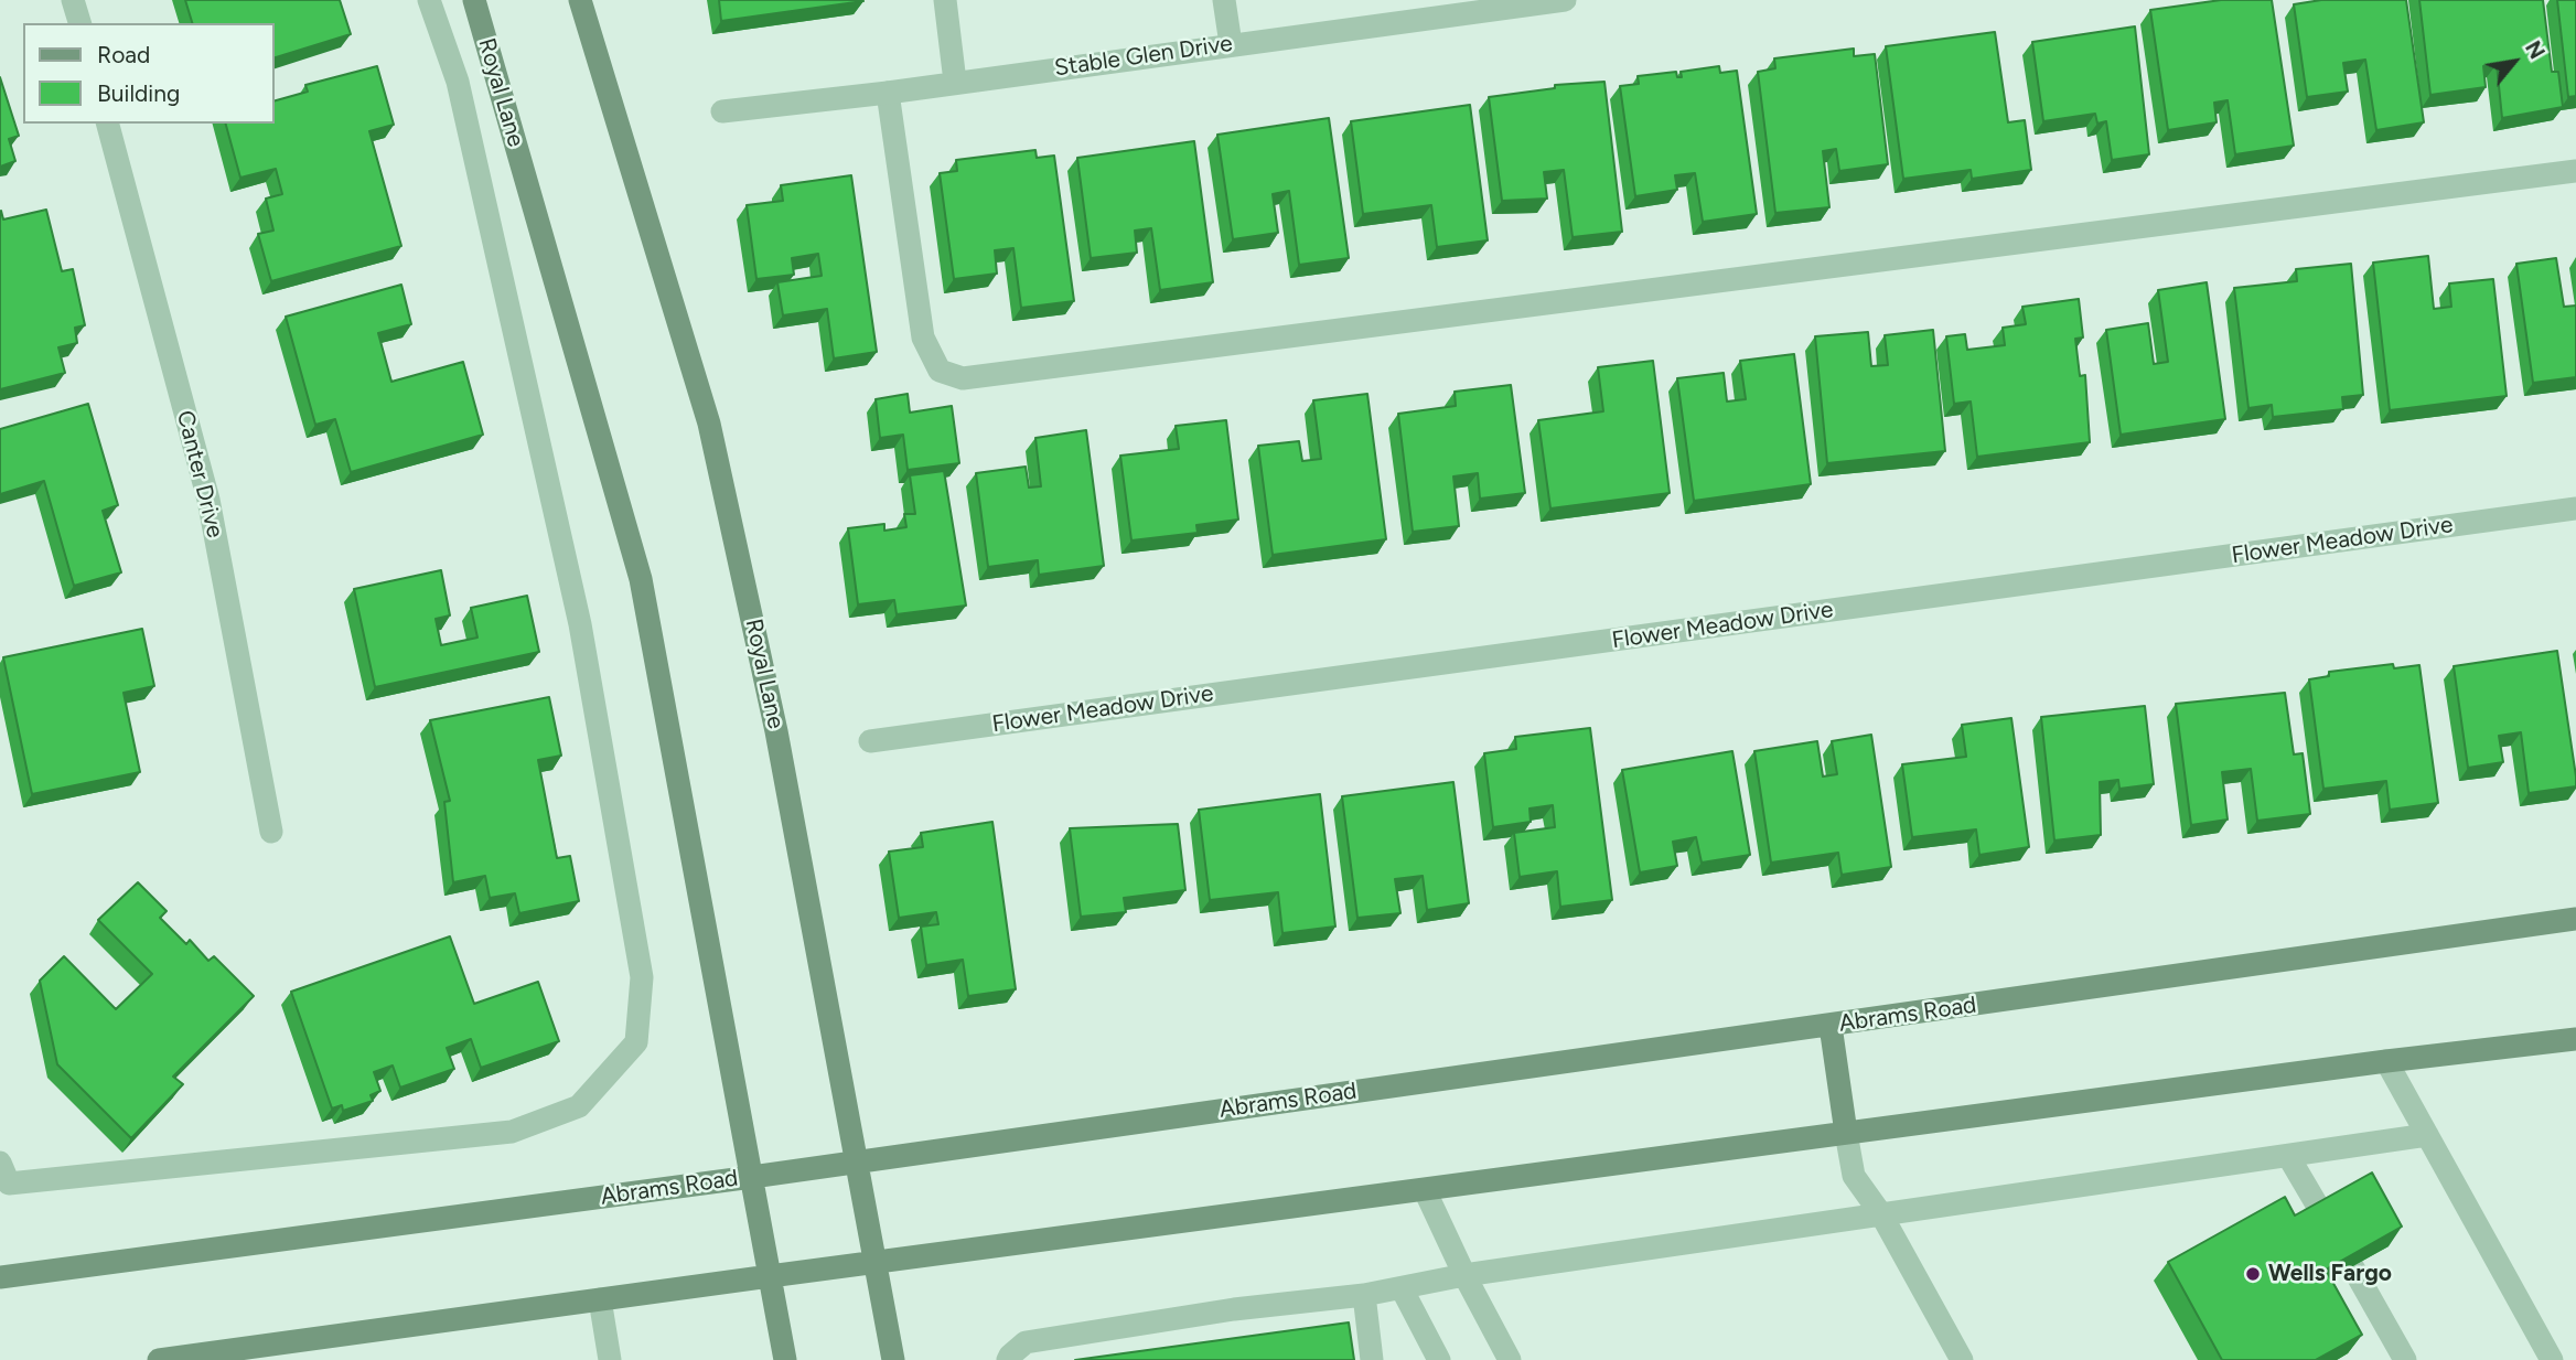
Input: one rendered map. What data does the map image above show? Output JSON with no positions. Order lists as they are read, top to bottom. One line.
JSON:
{"streets":{"main road":["Royal Lane","Abrams Road"],"street":["Stable Glen Drive","Canter Drive","Flower Meadow Drive"]},"crossings":[["Royal Lane","Abrams Road"]],"places":["Wells Fargo"],"legend":["Road","Building"],"north":"top right"}
